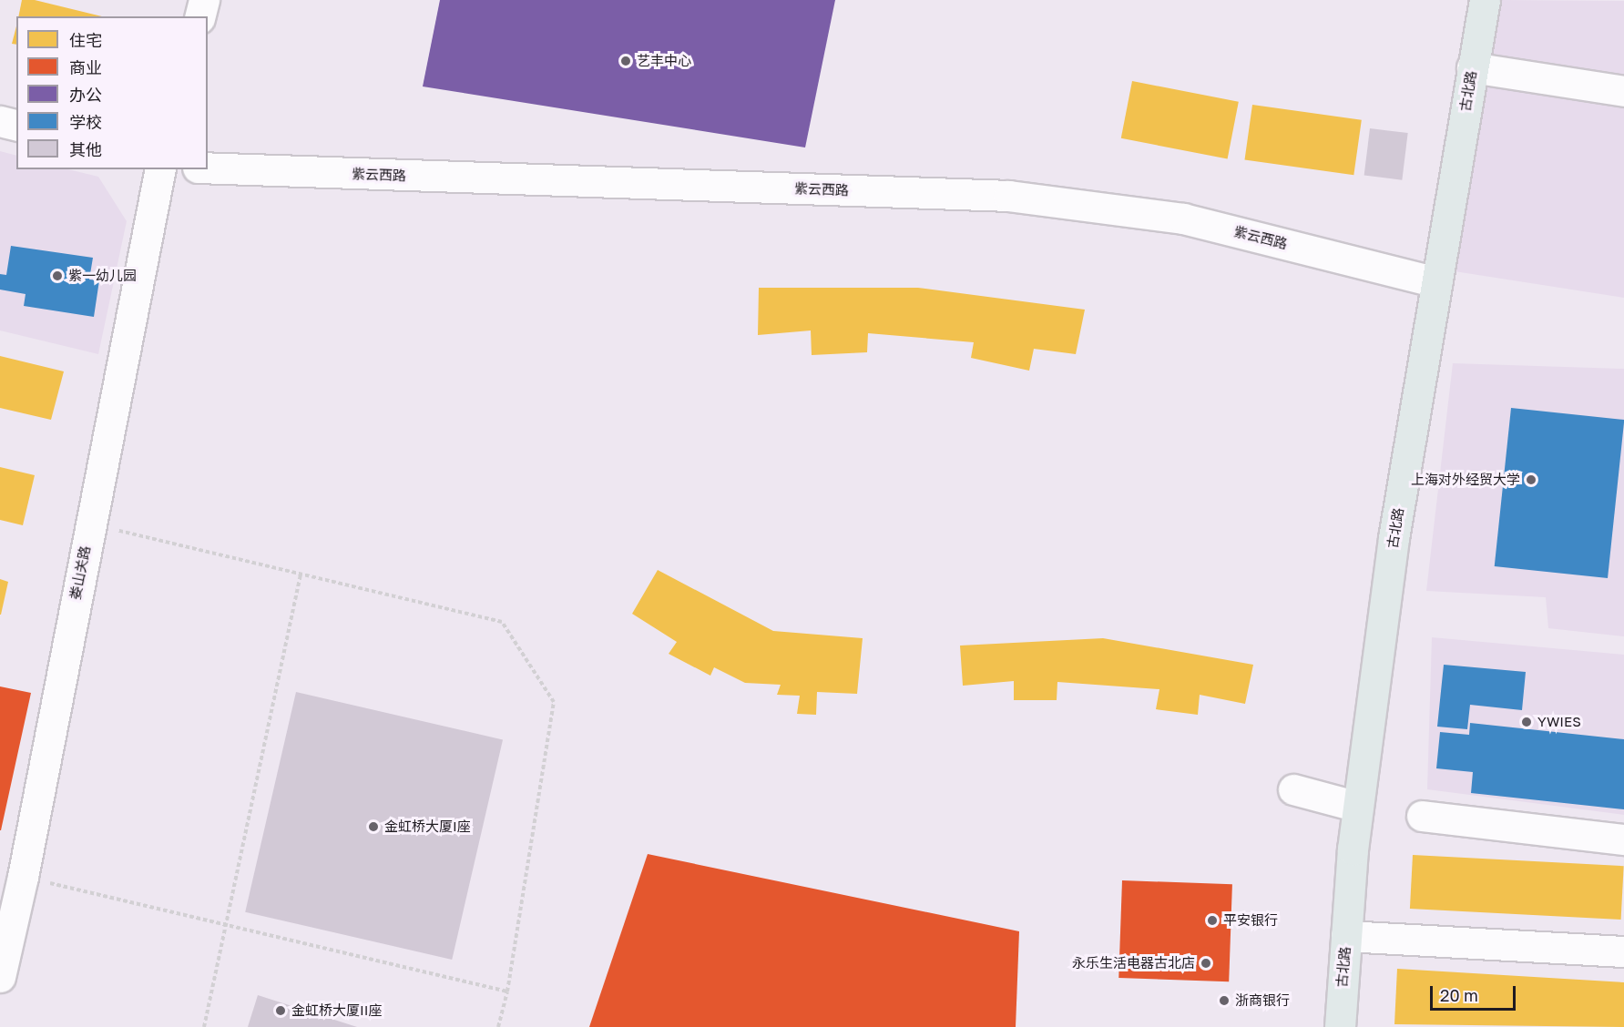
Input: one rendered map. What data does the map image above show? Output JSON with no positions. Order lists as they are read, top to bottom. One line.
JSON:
{"streets":{"main road":["古北路"],"street":["紫云西路","娄山关路"]},"crossings":[["古北路","紫云西路"]],"places":["艺丰中心","紫一幼儿园","上海对外经贸大学","YWIES","金虹桥大厦I座","平安银行","永乐生活电器古北店","浙商银行","金虹桥大厦II座"],"legend":["住宅","商业","办公","学校","其他"],"scale_bar":"20 m"}
